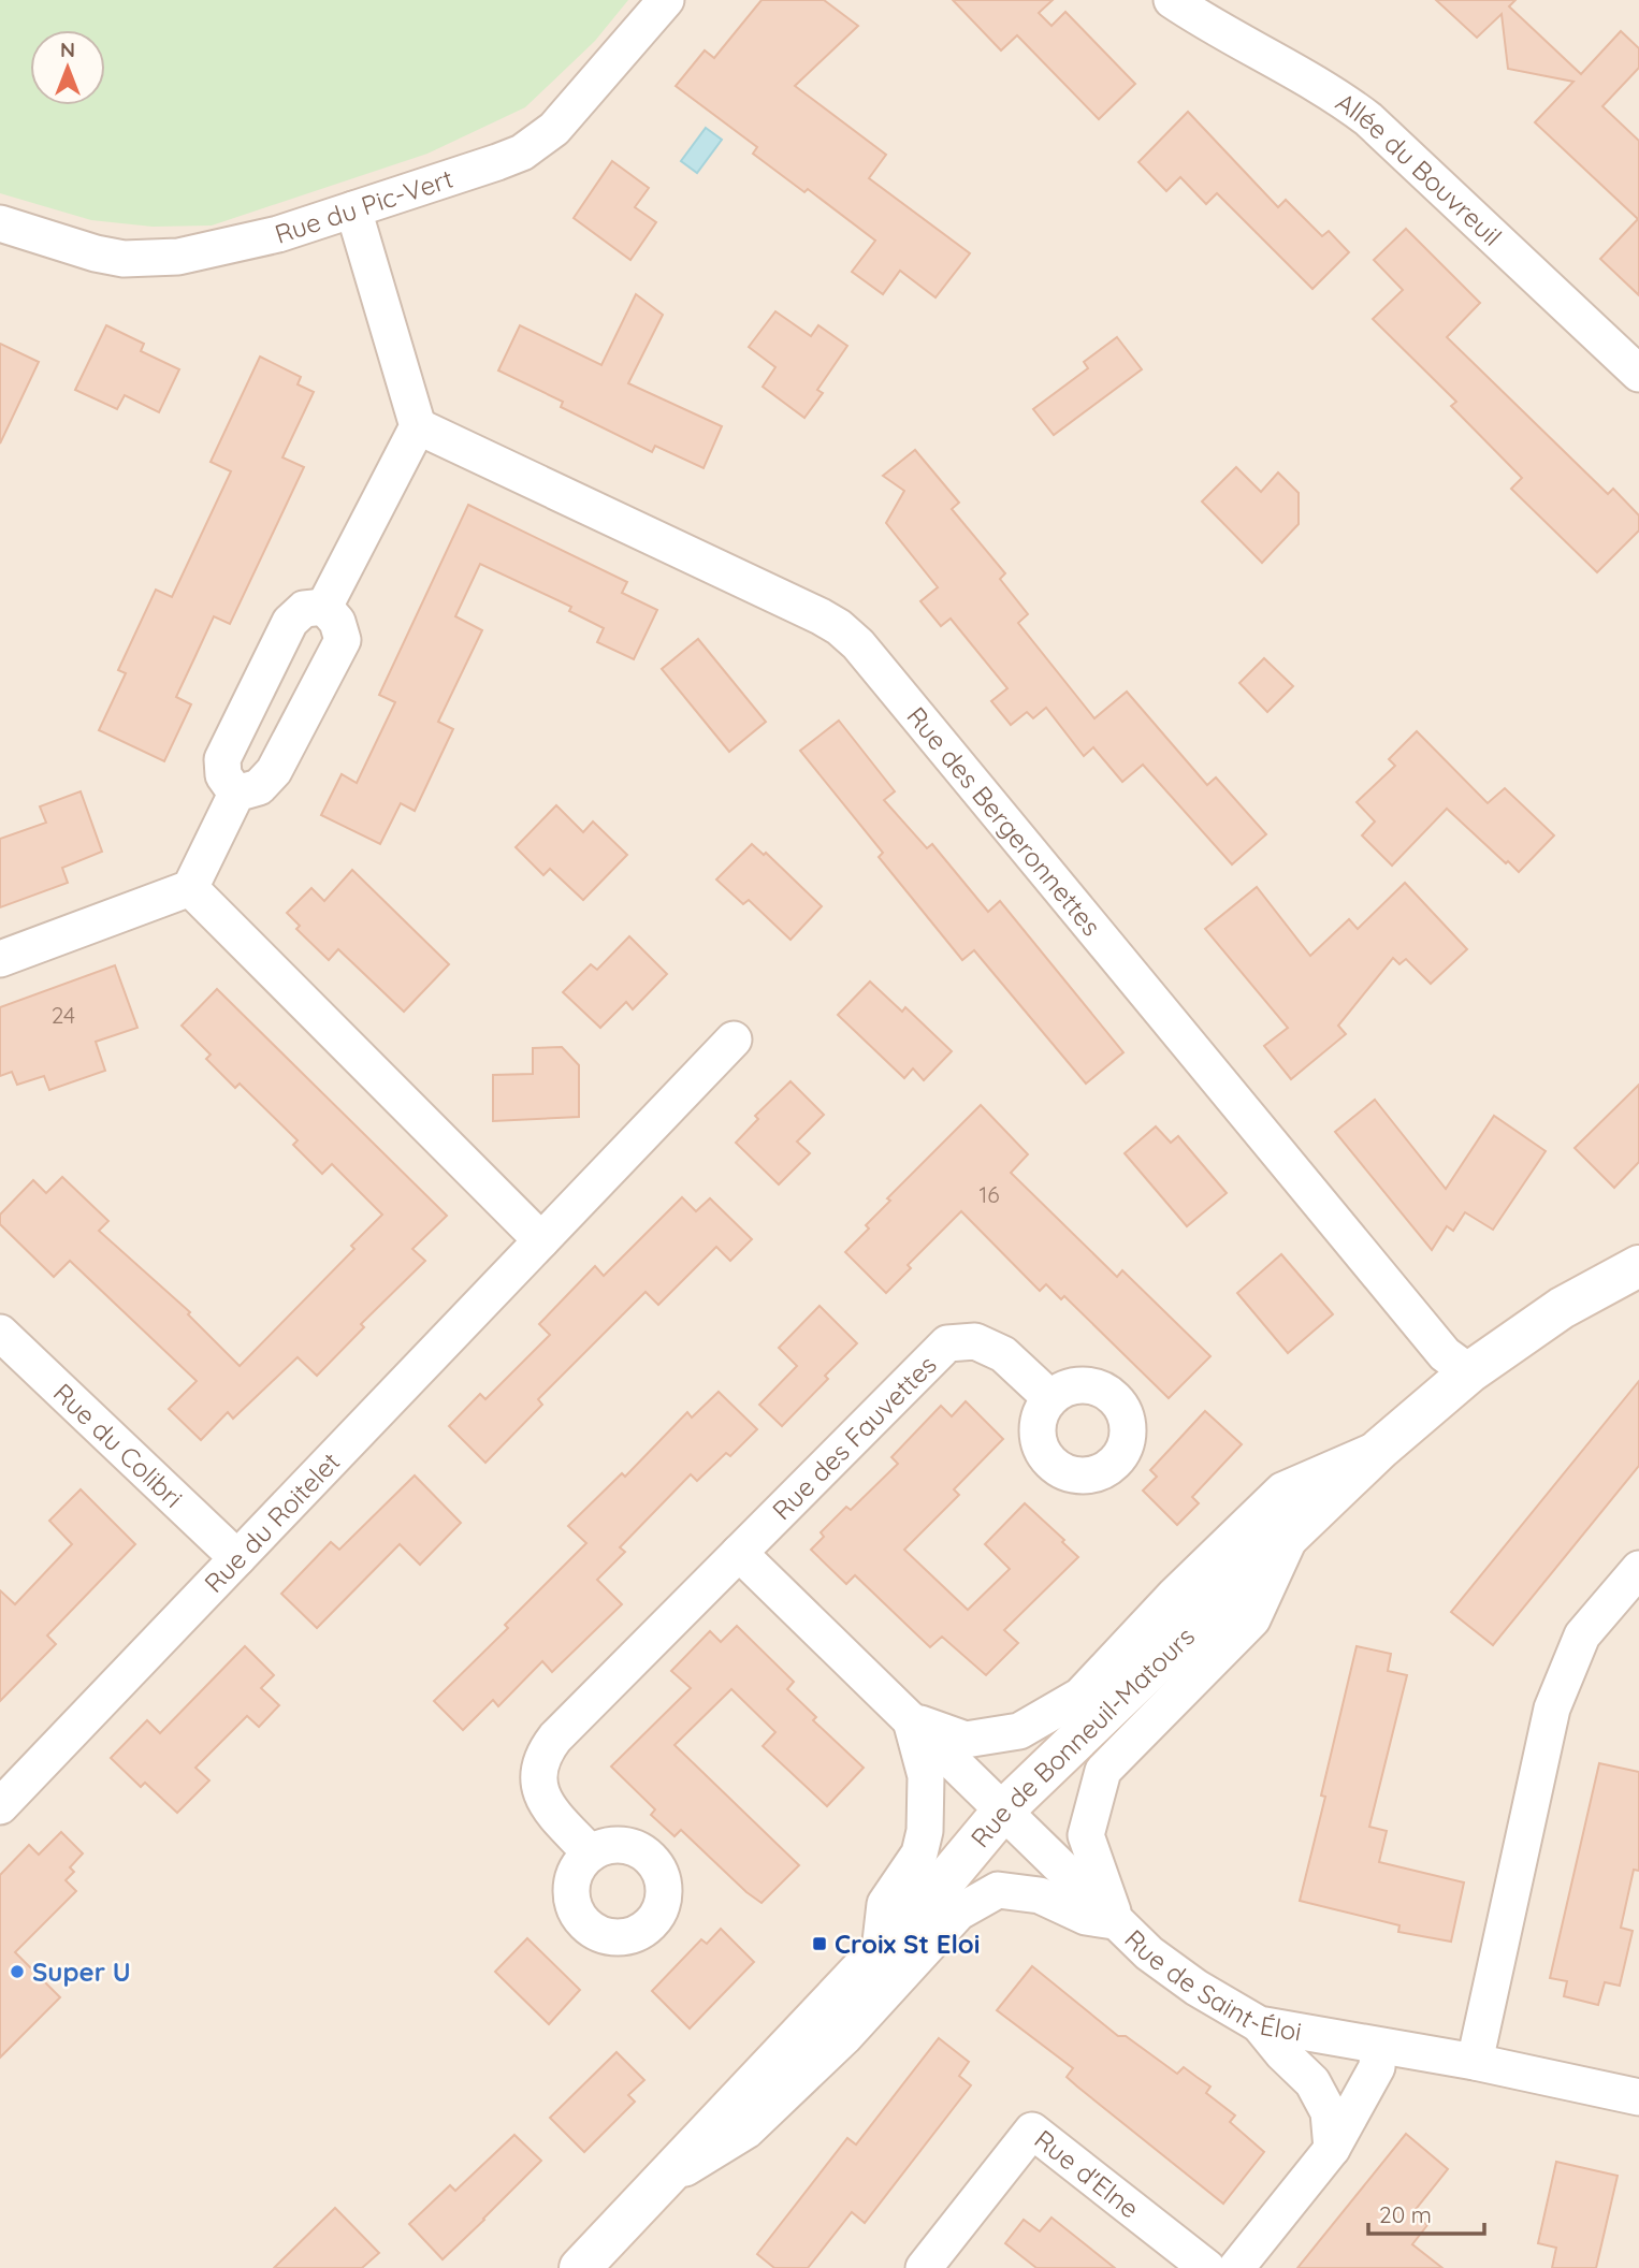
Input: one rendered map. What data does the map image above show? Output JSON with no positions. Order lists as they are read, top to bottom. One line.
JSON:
{"streets":{"main road":["Rue de Bonneuil-Matours"],"street":["Allée du Bouvreuil","Rue du Pic-Vert","Rue des Bergeronnettes","Rue des Fauvettes","Rue du Colibri","Rue du Roitelet","Rue de Saint-Éloi","Rue d'Elne"]},"crossings":[["Rue des Bergeronnettes","Rue de Bonneuil-Matours"],["Rue du Colibri","Rue du Roitelet"],["Rue de Bonneuil-Matours","Rue de Saint-Éloi"]],"places":{"transit":["Croix St Eloi"],"other":["Super U"]},"house_numbers":["24","16"],"scale_bar":"20 m","north":"top"}
